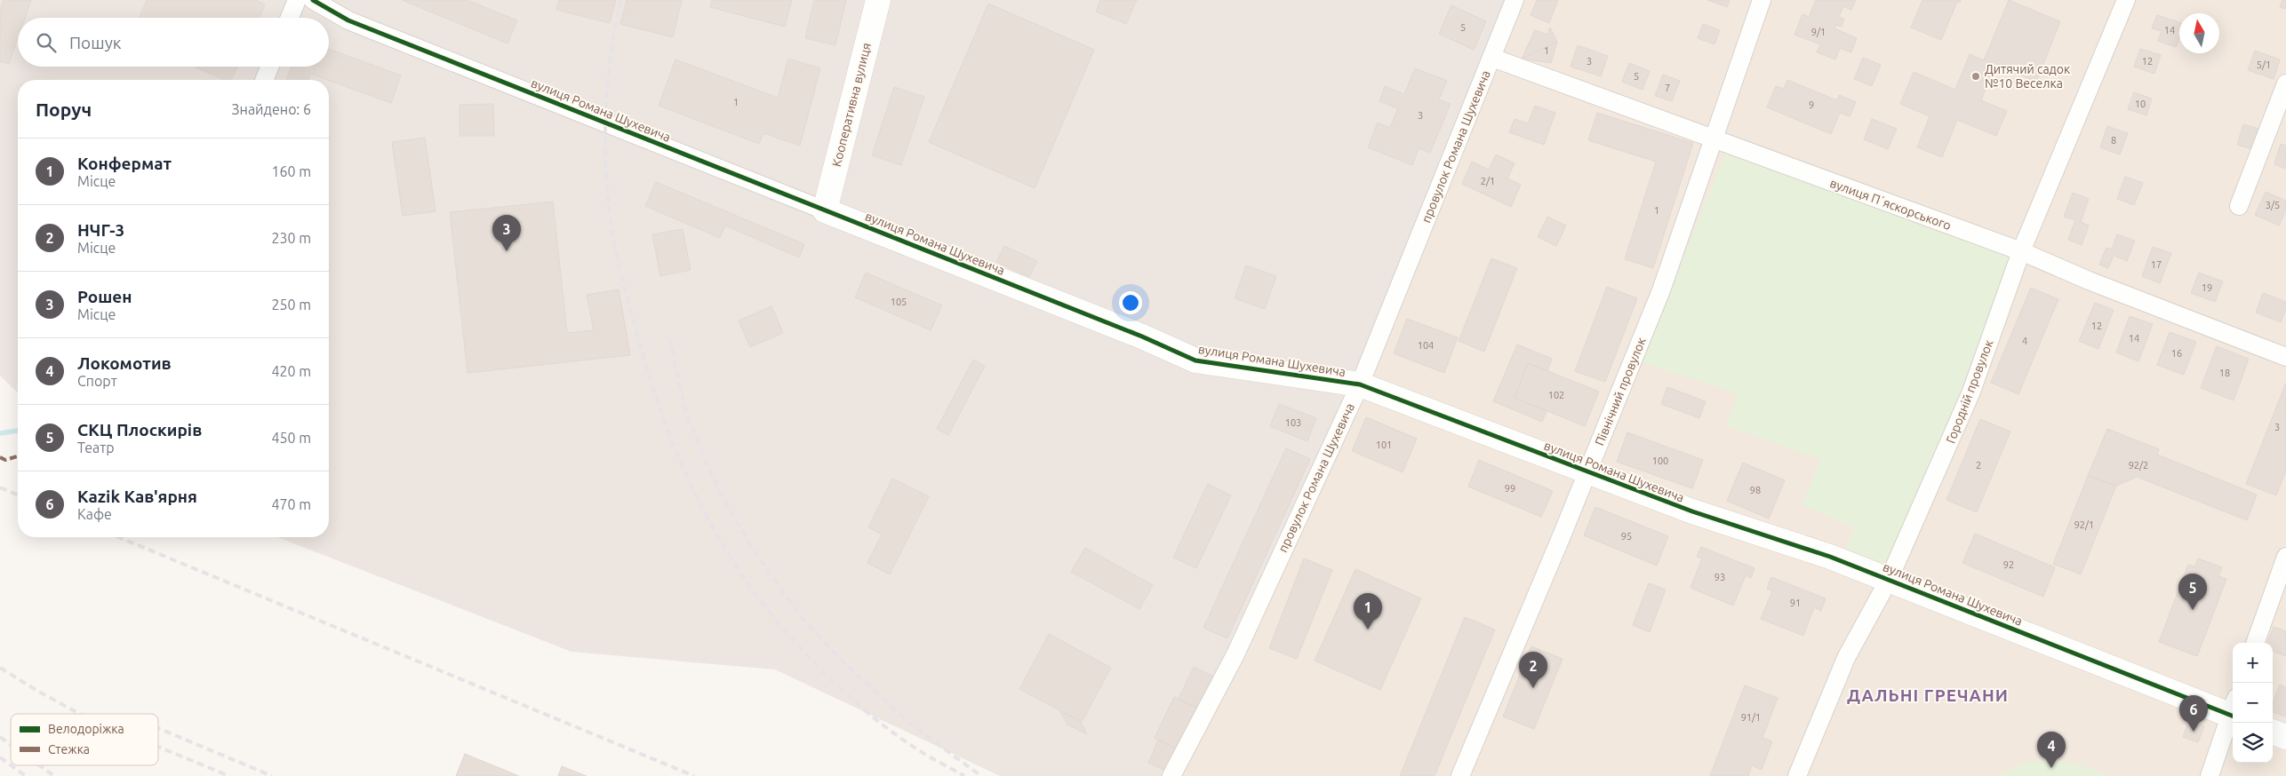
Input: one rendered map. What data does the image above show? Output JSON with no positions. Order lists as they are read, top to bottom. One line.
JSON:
{"streets":{"street":["Кооперативна вулиця","вулиця Романа Шухевича","провулок Романа Шухевича","вулиця Пʼяскорського","Північний провулок","Городній провулок"]},"crossings":[["Кооперативна вулиця","вулиця Романа Шухевича"],["вулиця Романа Шухевича","провулок Романа Шухевича"],["вулиця Романа Шухевича","Північний провулок"],["вулиця Романа Шухевича","Городній провулок"],["провулок Романа Шухевича","вулиця Пʼяскорського"],["вулиця Пʼяскорського","Північний провулок"],["вулиця Пʼяскорського","Городній провулок"]],"districts":["ДАЛЬНІ ГРЕЧАНИ"],"places":["Дитячий садок №10 Веселка"],"house_numbers":["5","14","9/1","1","3","12","5/1","5","7","1","10","9","3","8","2/1","3/5","1","17","19","105","12","14","4","104","16","18","102","103","3","101","100","2","92/2","99","98","92/1","95","92","93","91","91/1"],"legend":["Велодоріжка","Стежка"],"north":"top","page":{"search":"Пошук","heading":["Поруч","Знайдено: 6"],"list":[{"mark":"1","name":"Конфермат","note":"Місце","value":"160 m"},{"mark":"2","name":"НЧГ-3","note":"Місце","value":"230 m"},{"mark":"3","name":"Рошен","note":"Місце","value":"250 m"},{"mark":"4","name":"Локомотив","note":"Спорт","value":"420 m"},{"mark":"5","name":"СКЦ Плоскирів","note":"Театр","value":"450 m"},{"mark":"6","name":"Kazik Кав'ярня","note":"Кафе","value":"470 m"}],"pins":["3","5","1","2","6","4"],"map_buttons":["+","−"]}}
